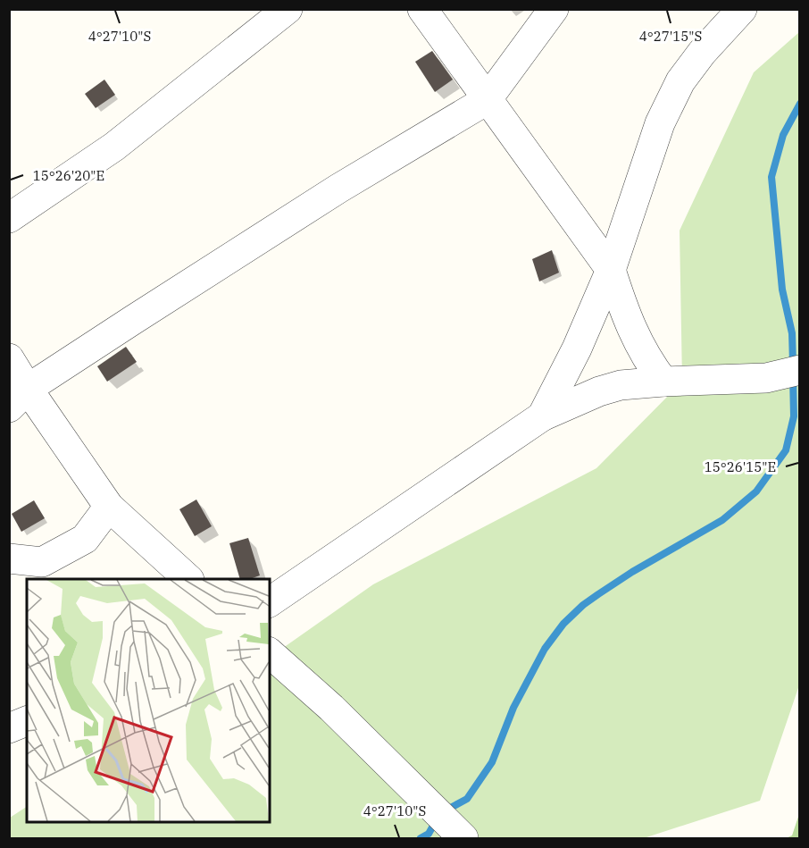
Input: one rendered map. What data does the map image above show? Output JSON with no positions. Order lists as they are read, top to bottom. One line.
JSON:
{"coordinates":["4°27'15\"S","4°27'10\"S","15°26'20\"E","15°26'15\"E"]}
